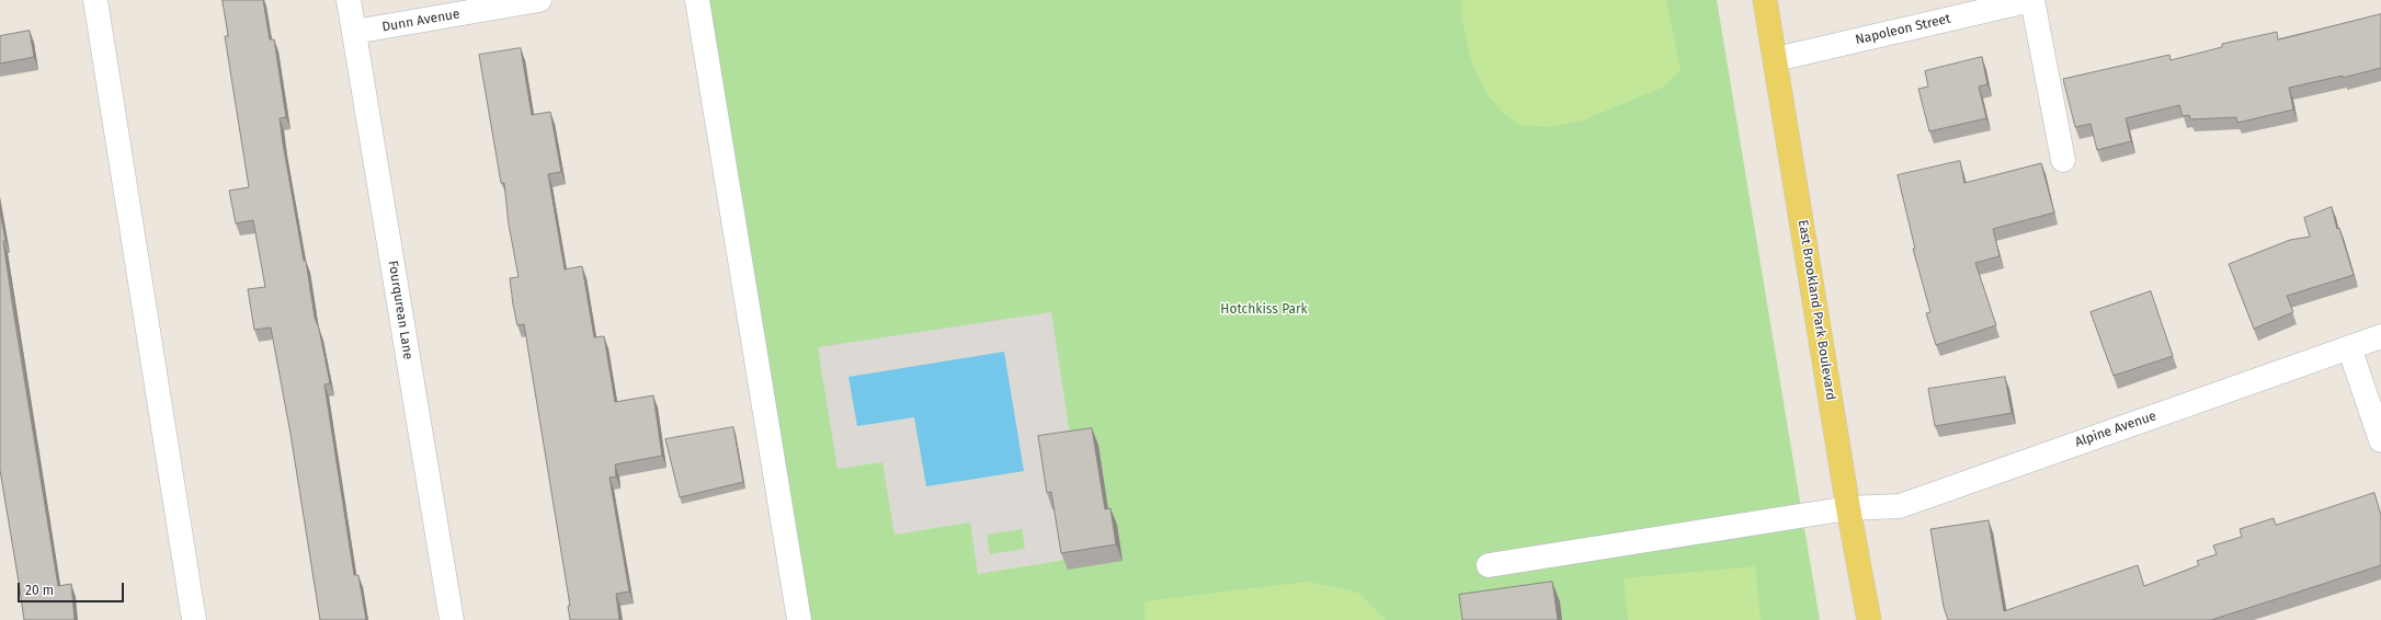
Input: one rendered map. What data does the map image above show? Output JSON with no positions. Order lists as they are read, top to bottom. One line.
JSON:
{"streets":{"main road":["East Brookland Park Boulevard"],"street":["Dunn Avenue","Napoleon Street","Fourqurean Lane","Alpine Avenue"]},"crossings":[["Dunn Avenue","Fourqurean Lane"],["Napoleon Street","East Brookland Park Boulevard"],["East Brookland Park Boulevard","Alpine Avenue"]],"parks":["Hotchkiss Park"],"scale_bar":"20 m"}
